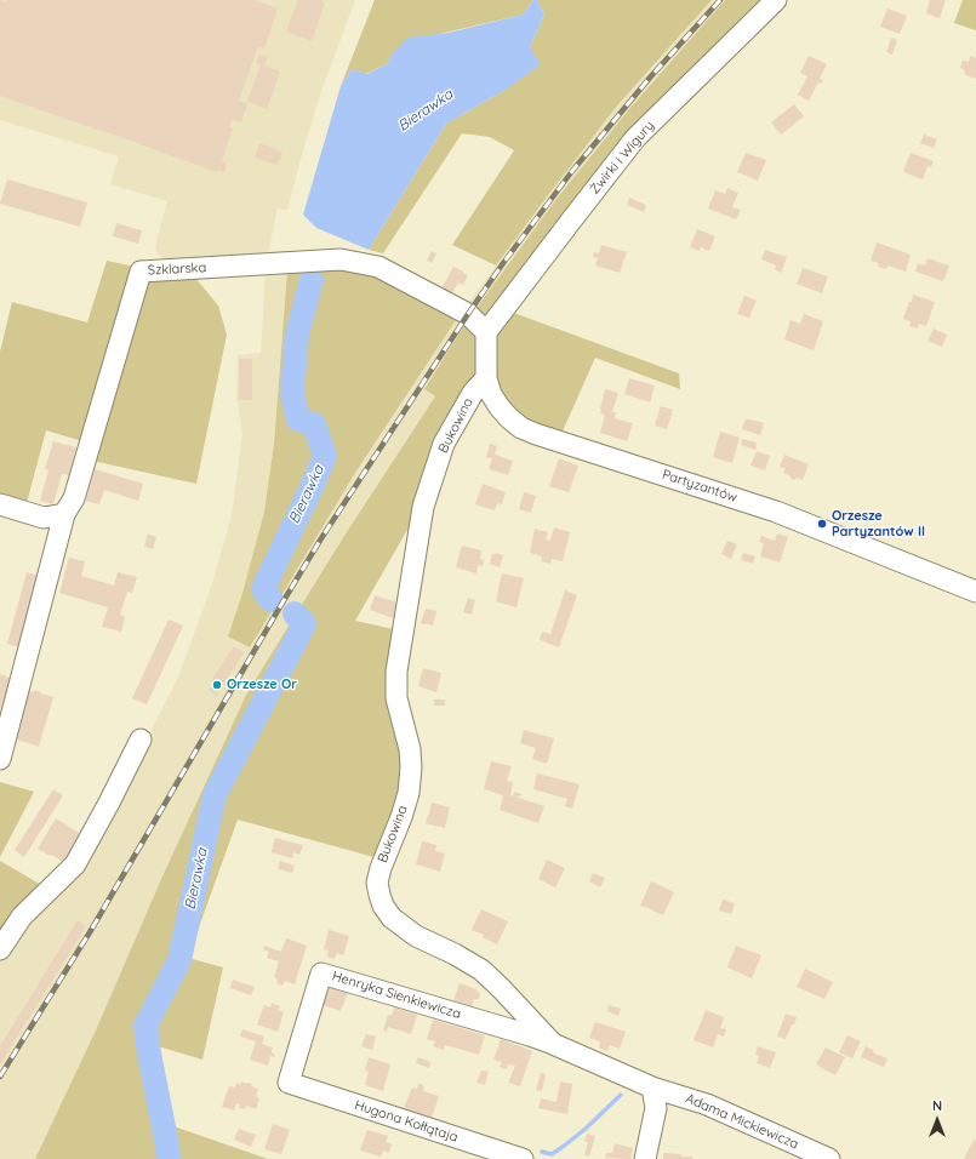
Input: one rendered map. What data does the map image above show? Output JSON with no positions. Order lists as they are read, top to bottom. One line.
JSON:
{"streets":{"street":["Żwirki i Wigury","Szklarska","Bukowina","Partyzantów","Henryka Sienkiewicza","Hugona Kołłątaja","Adama Mickiewicza"]},"crossings":[["Żwirki i Wigury","Szklarska"],["Żwirki i Wigury","Partyzantów"],["Szklarska","Partyzantów"],["Bukowina","Partyzantów"],["Bukowina","Henryka Sienkiewicza"],["Bukowina","Adama Mickiewicza"],["Henryka Sienkiewicza","Hugona Kołłątaja"]],"water":["Bierawka"],"places":["Orzesze Partyzantów II","Orzesze Or"],"north":"top"}
